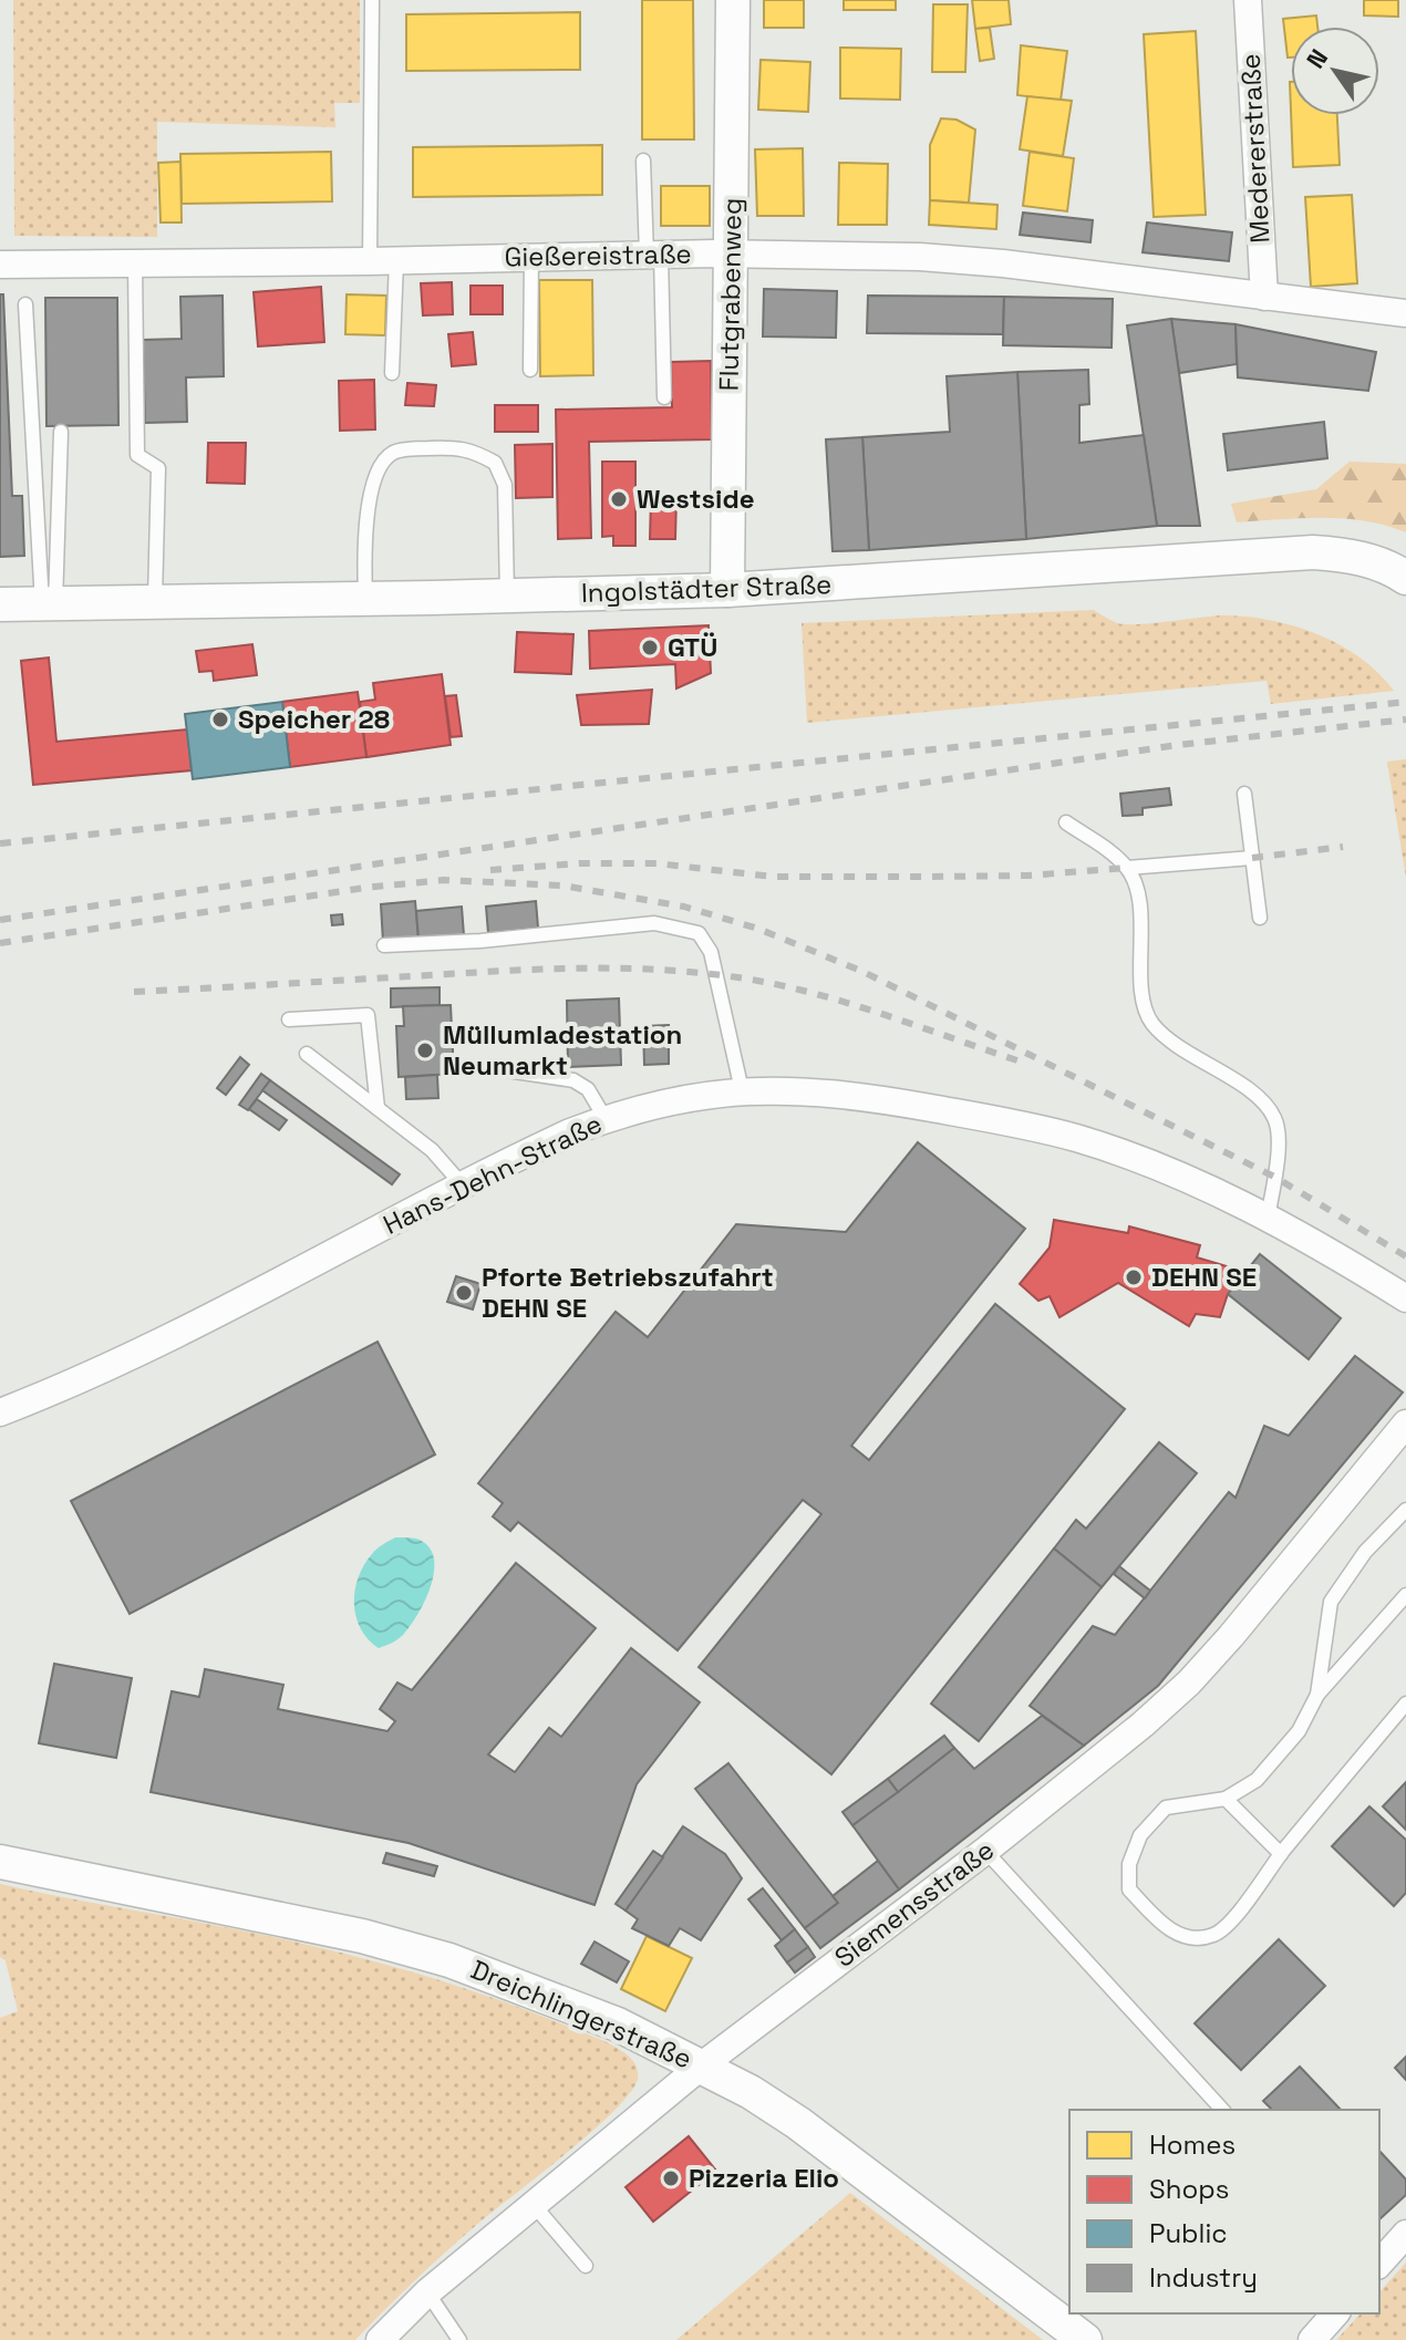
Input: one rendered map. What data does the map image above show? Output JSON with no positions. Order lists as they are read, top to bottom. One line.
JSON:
{"streets":{"street":["Medererstraße","Gießereistraße","Flutgrabenweg","Ingolstädter Straße","Hans-Dehn-Straße","Siemensstraße","Dreichlingerstraße"]},"crossings":[["Medererstraße","Gießereistraße"],["Gießereistraße","Flutgrabenweg"],["Flutgrabenweg","Ingolstädter Straße"],["Siemensstraße","Dreichlingerstraße"]],"places":["Westside","GTÜ","Speicher 28","Müllumladestation Neumarkt","DEHN SE","Pforte Betriebszufahrt DEHN SE","Pizzeria Elio"],"legend":["Homes","Shops","Public","Industry"],"north":"top left"}
